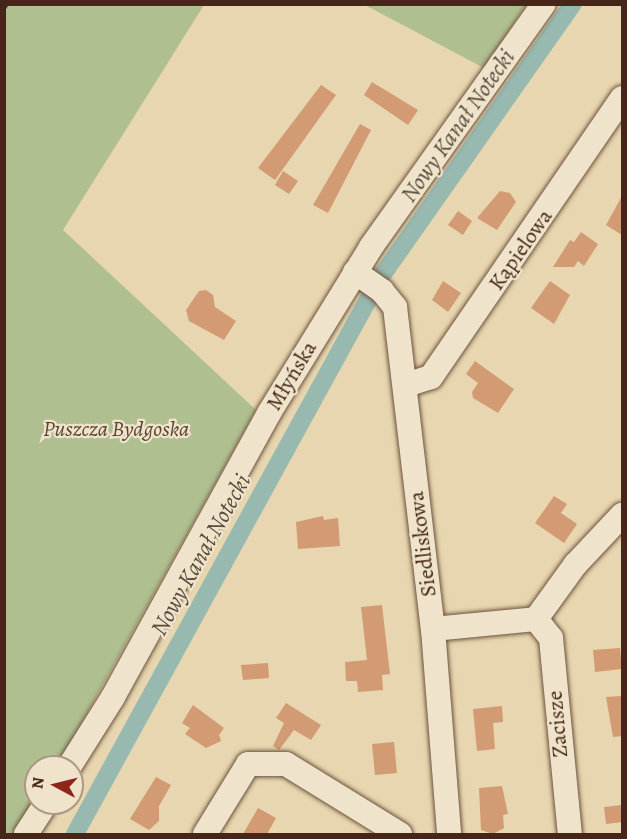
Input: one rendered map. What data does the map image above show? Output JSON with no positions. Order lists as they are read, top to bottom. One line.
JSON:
{"streets":{"street":["Kąpielowa","Młyńska","Siedliskowa","Zacisze"]},"crossings":[["Kąpielowa","Siedliskowa"],["Młyńska","Siedliskowa"]],"water":["Nowy Kanał Notecki"],"parks":["Puszcza Bydgoska"],"north":"left"}
